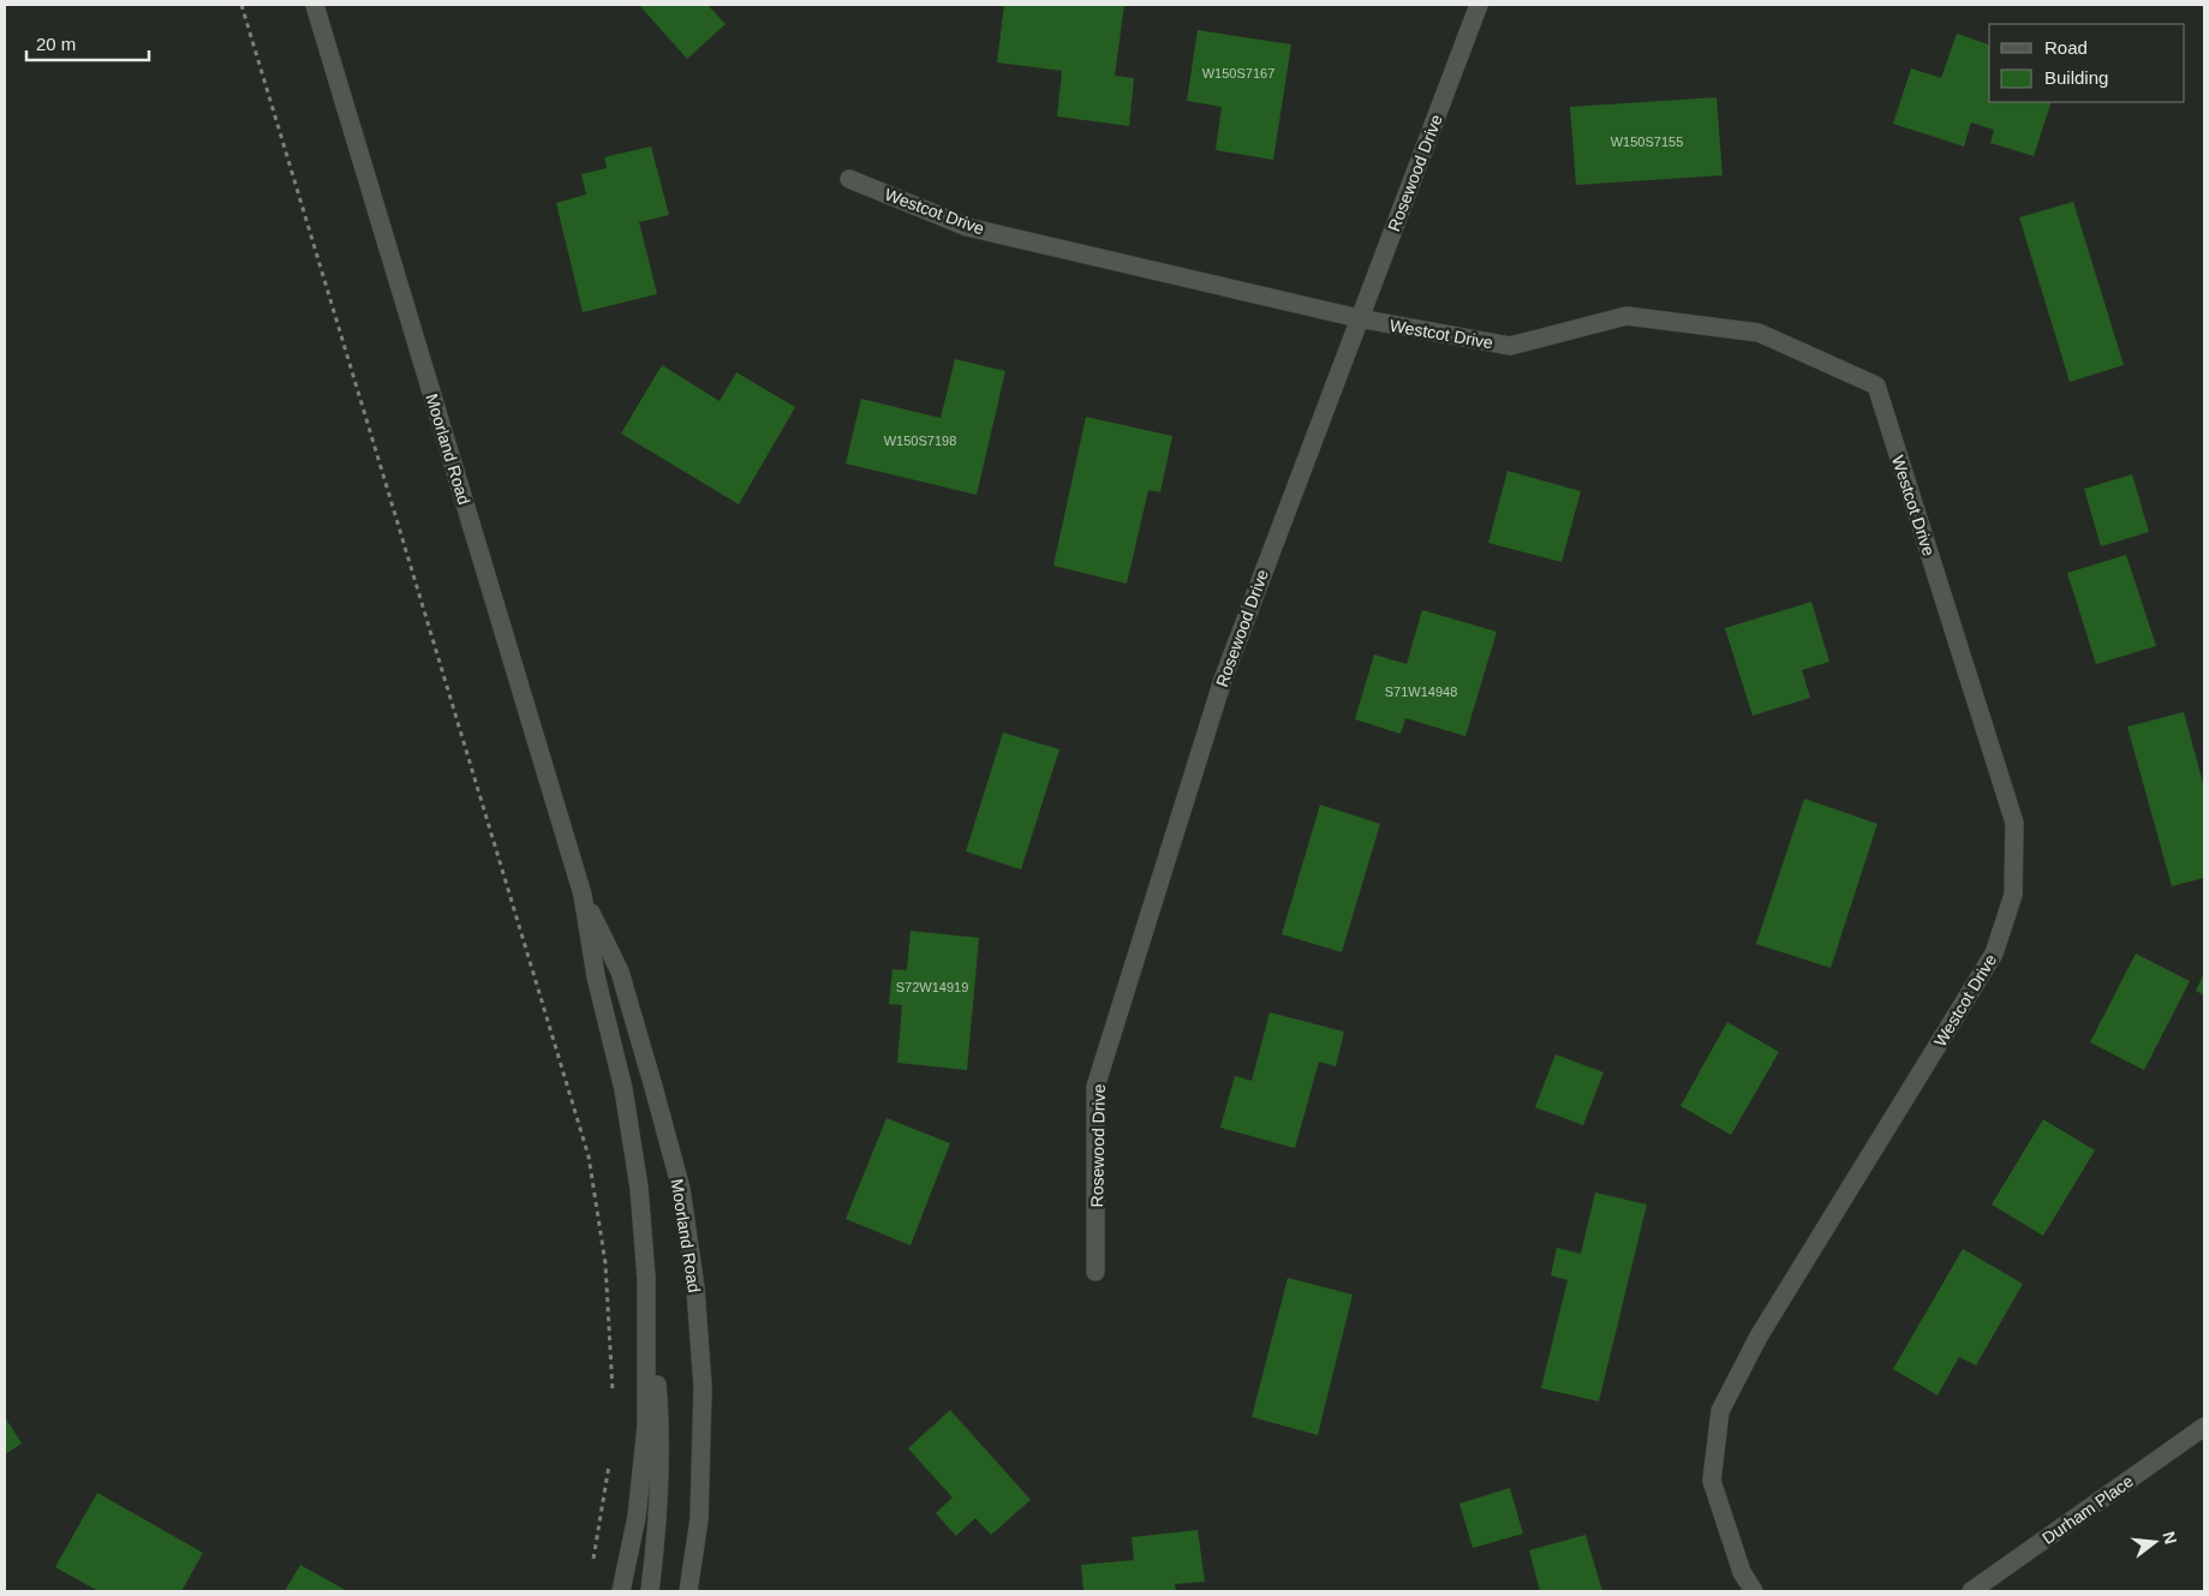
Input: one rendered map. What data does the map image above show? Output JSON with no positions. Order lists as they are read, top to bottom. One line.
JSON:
{"streets":{"street":["Rosewood Drive","Westcot Drive","Moorland Road","Durham Place"]},"crossings":[["Rosewood Drive","Westcot Drive"]],"house_numbers":["W150S7167","W150S7155","W150S7198","S71W14948","S72W14919"],"legend":["Road","Building"],"scale_bar":"20 m","north":"right"}
